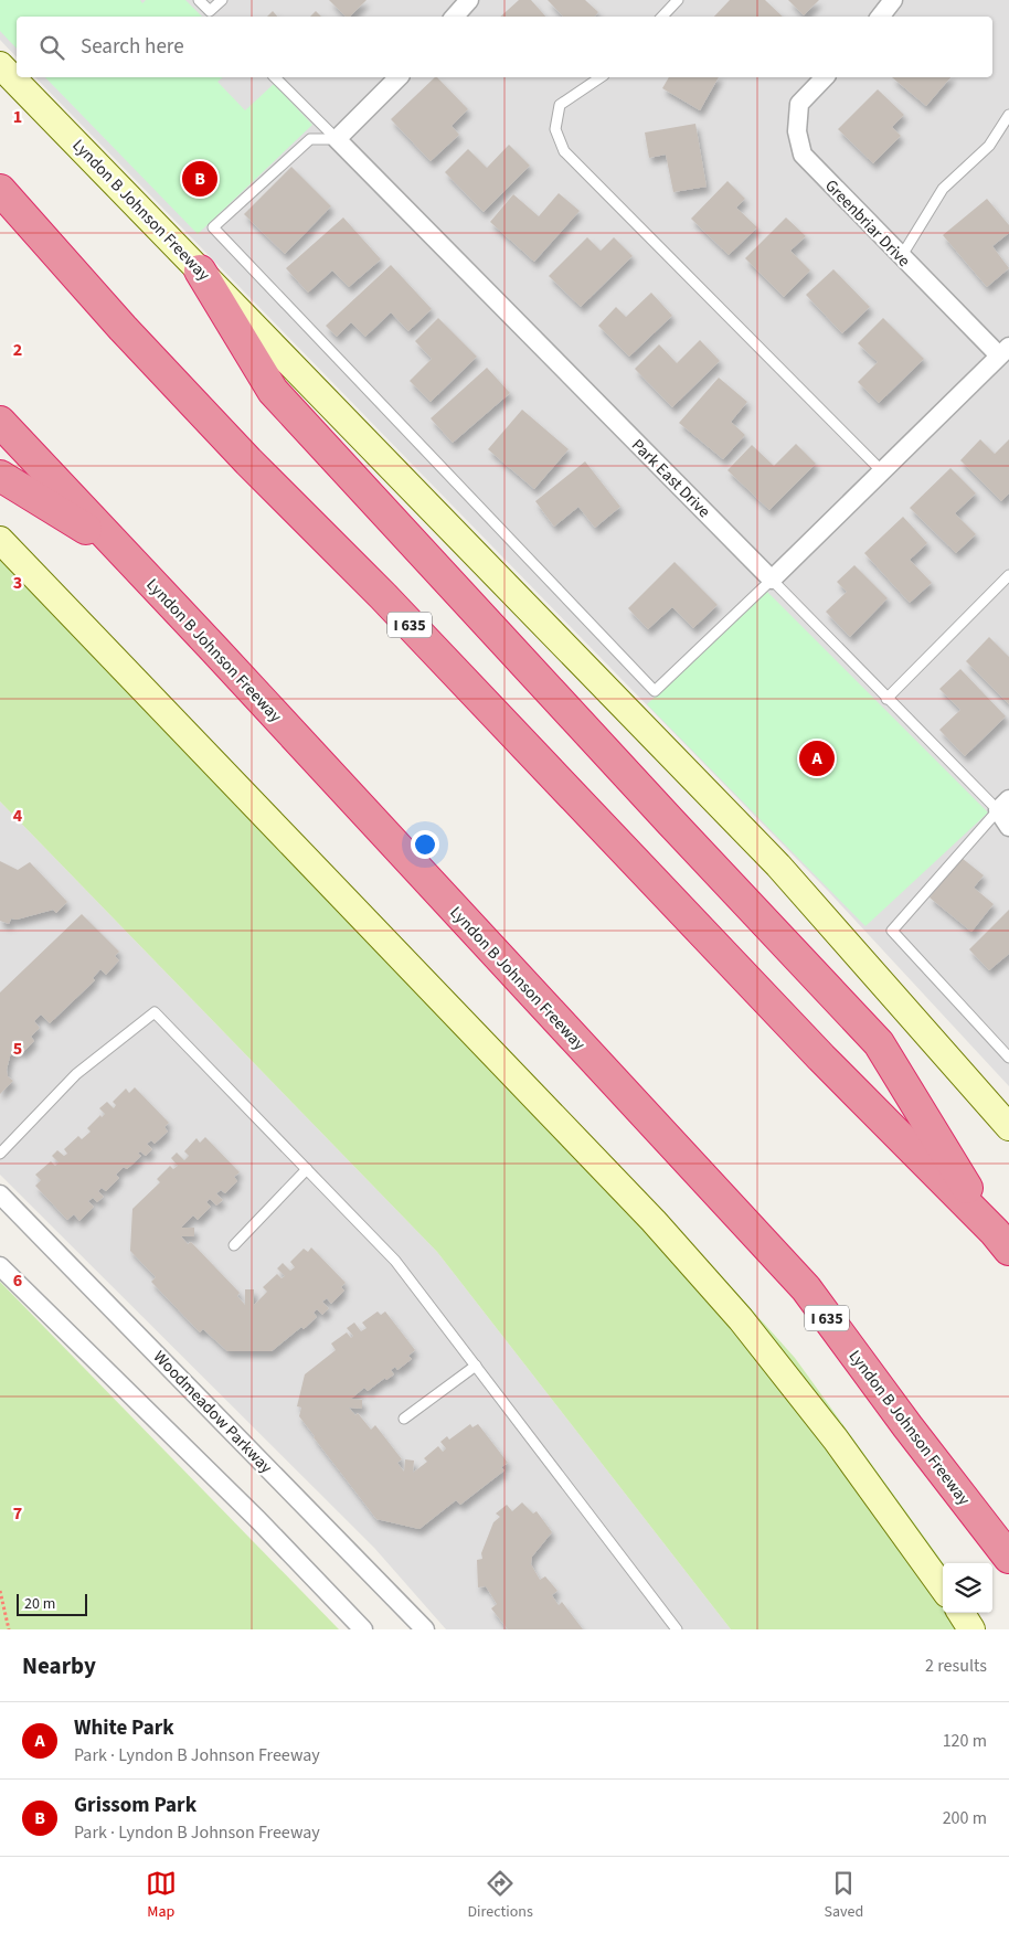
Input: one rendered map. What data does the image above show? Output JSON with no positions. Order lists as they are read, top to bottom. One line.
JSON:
{"streets":{"highway":["Lyndon B Johnson Freeway","I 635"],"street":["Greenbriar Drive","Park East Drive","Woodmeadow Parkway"]},"scale_bar":"20 m","page":{"search":"Search here","pins":["B","A"],"scale":"20 m","heading":["Nearby","2 results"],"list":[{"mark":"A","name":"White Park","note":"Park · Lyndon B Johnson Freeway","value":"120 m"},{"mark":"B","name":"Grissom Park","note":"Park · Lyndon B Johnson Freeway","value":"200 m"}],"nav":["Map","Directions","Saved"]},"grid":{"rows":["1","2","3","4","5","6","7"]}}
